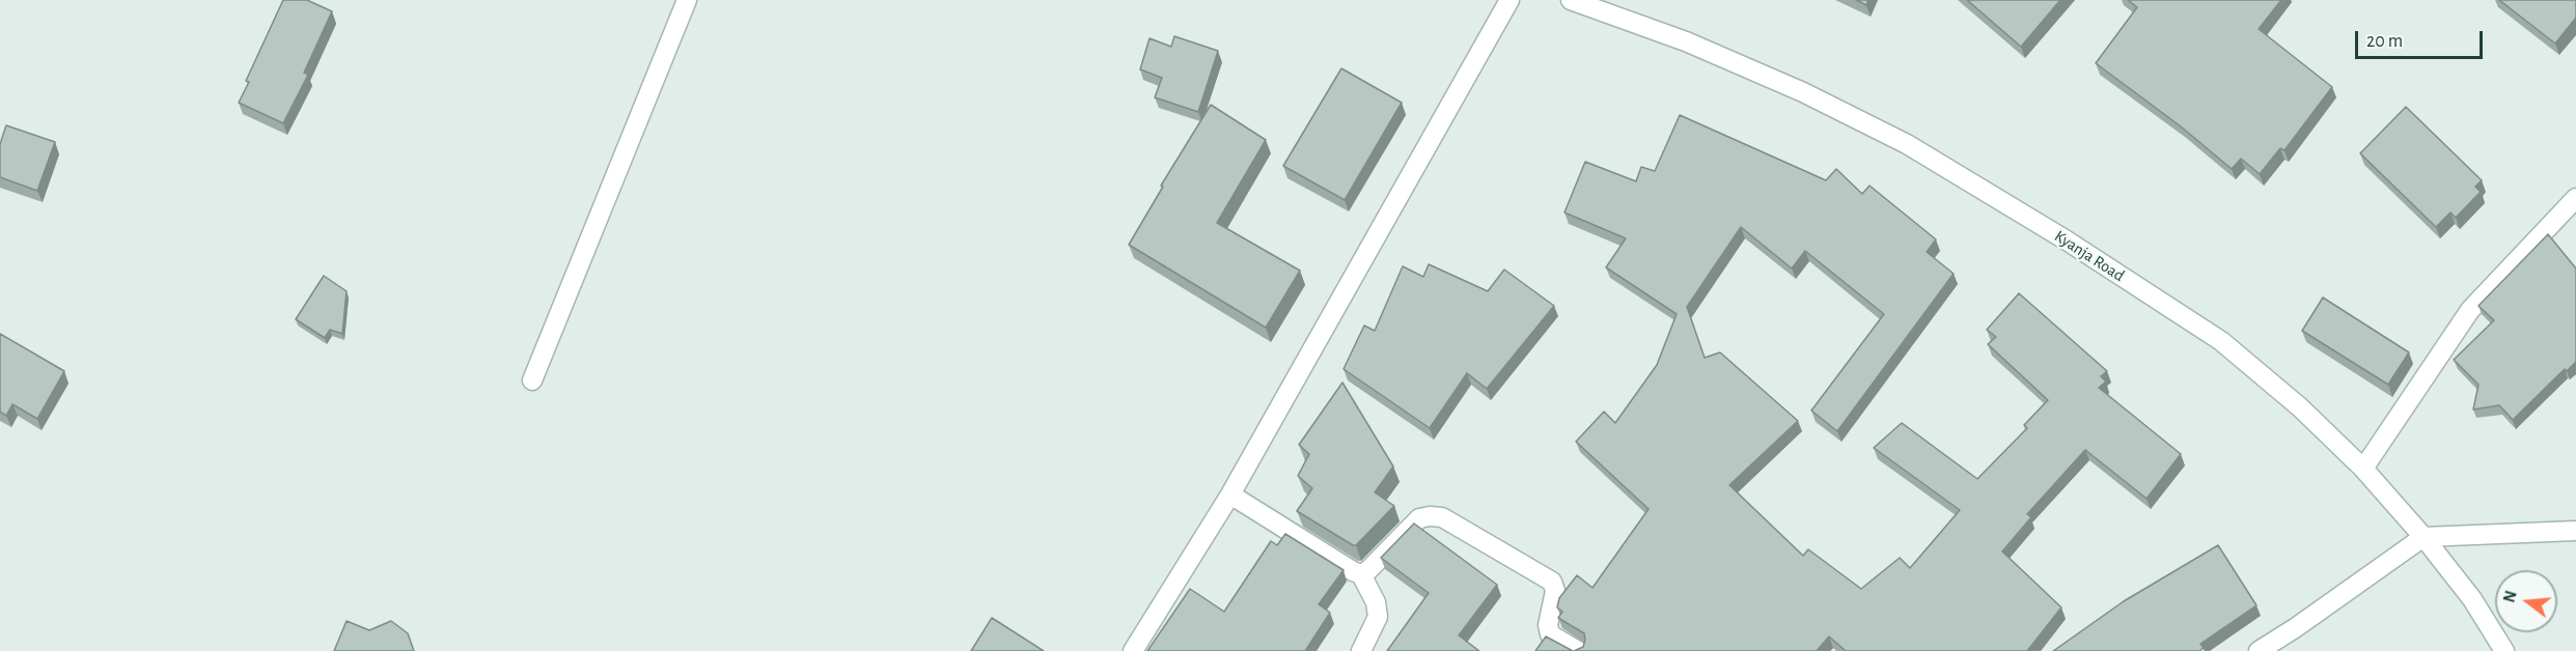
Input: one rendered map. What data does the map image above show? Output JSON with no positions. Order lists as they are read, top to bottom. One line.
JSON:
{"streets":{"street":["Kyanja Road"]},"scale_bar":"20 m","north":"left"}
